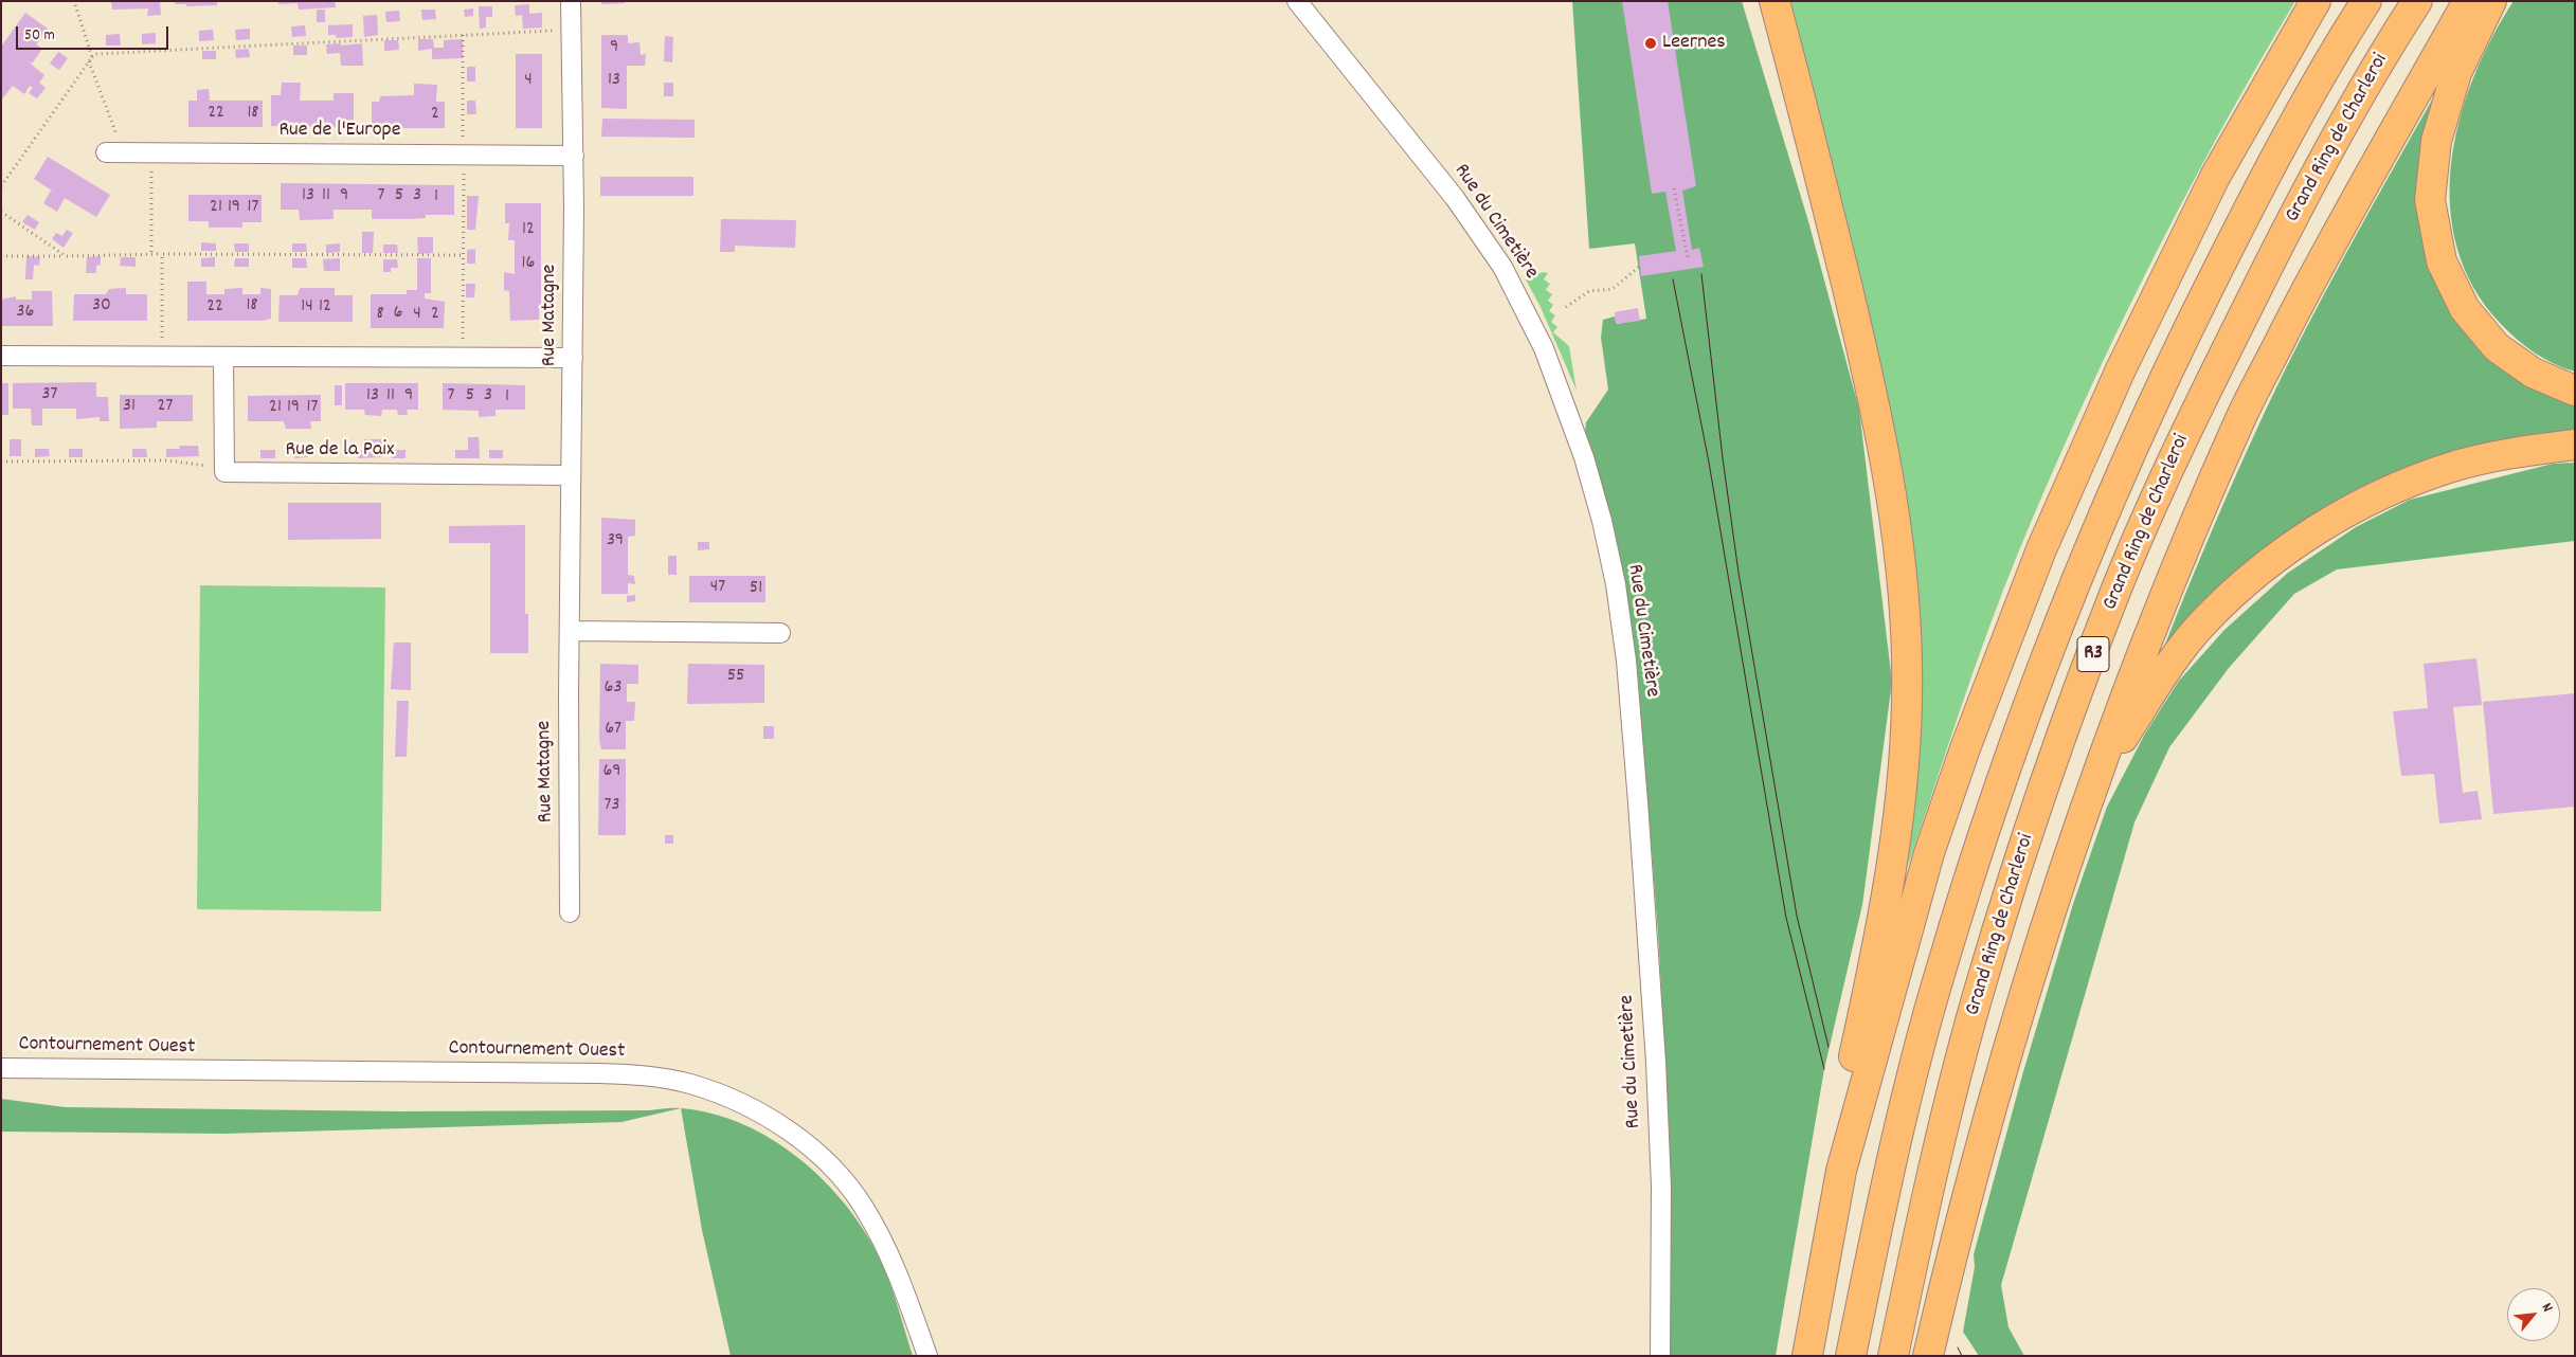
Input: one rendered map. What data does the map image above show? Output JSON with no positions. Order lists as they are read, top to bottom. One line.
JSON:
{"streets":{"highway":["Grand Ring de Charleroi","R3"],"street":["Rue de l'Europe","Rue du Cimetière","Rue Matagne","Rue de la Paix","Contournement Ouest"]},"crossings":[["Rue de l'Europe","Rue Matagne"],["Rue Matagne","Rue de la Paix"]],"places":["Leernes"],"house_numbers":["9","4","13","22","18","2","13","11","9","7","5","3","1","21","19","17","12","16","30","18","22","14","12","36","6","8","4","2","37","13","11","9","7","5","3","1","31","27","21","19","17","39","47","51","55","63","67","69","73"],"scale_bar":"50 m","north":"top right"}
